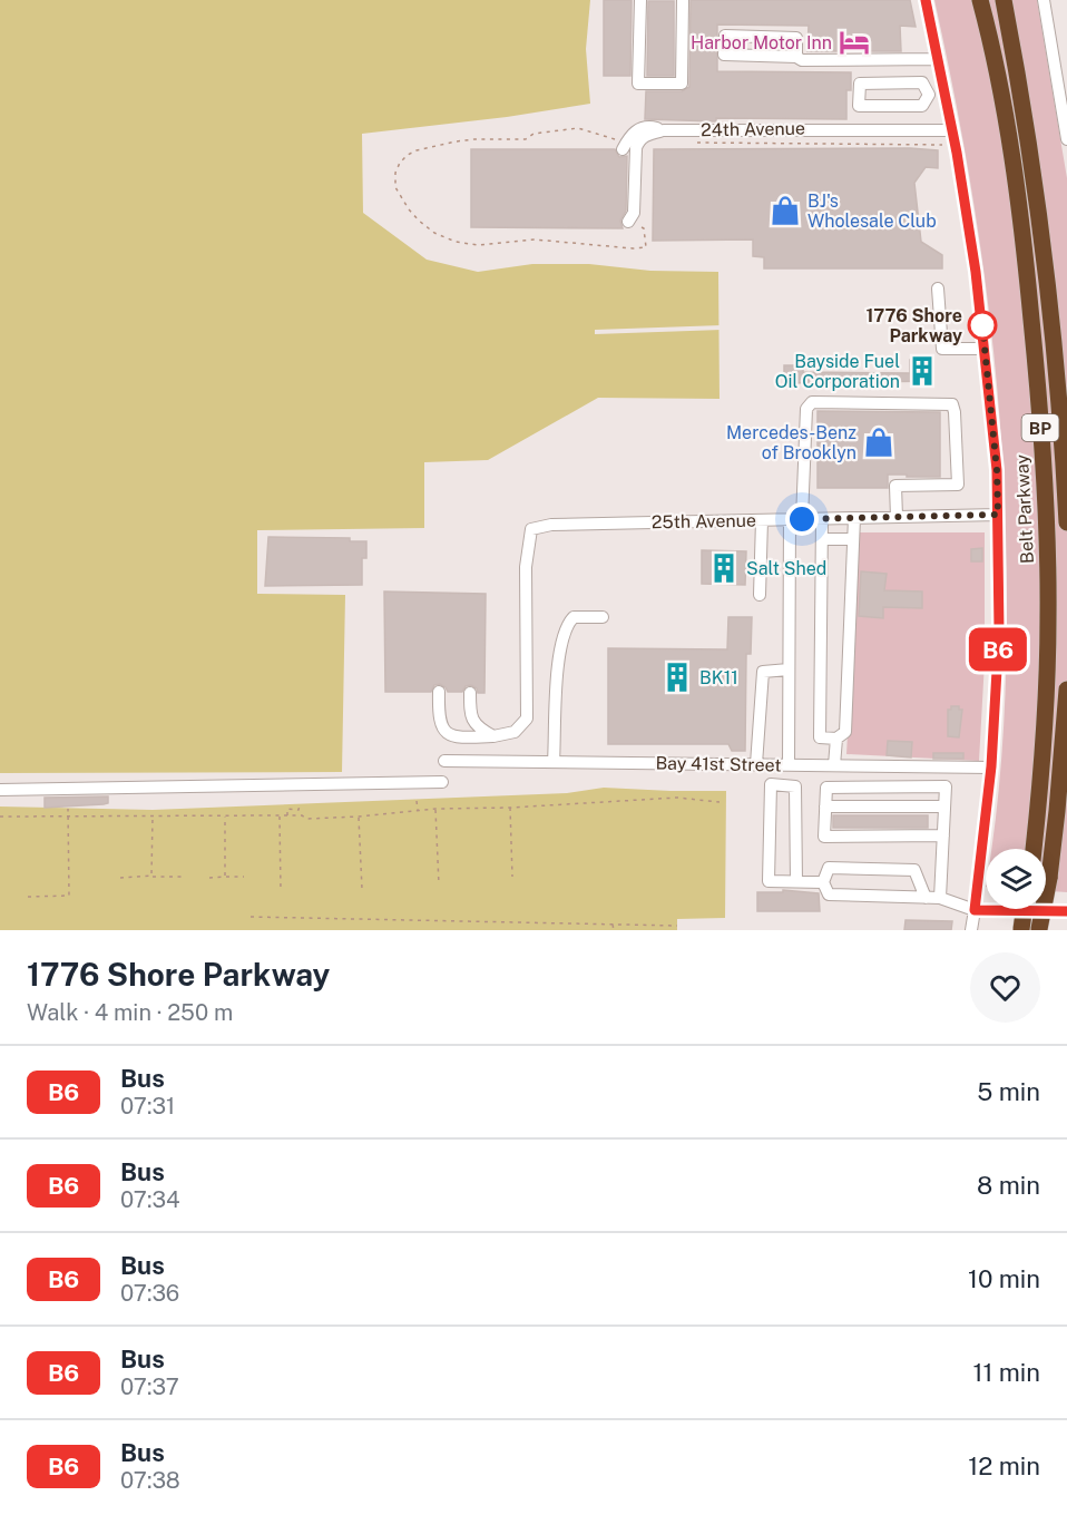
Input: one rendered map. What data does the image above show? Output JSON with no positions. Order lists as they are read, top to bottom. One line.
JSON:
{"streets":{"highway":["BP","Belt Parkway"],"street":["24th Avenue","25th Avenue","Bay 41st Street"]},"places":{"hotel":["Harbor Motor Inn"],"shop":["BJ's Wholesale Club","Mercedes-Benz of Brooklyn"],"other":["1776 Shore Parkway"],"building":["Bayside Fuel Oil Corporation","Salt Shed","BK11"]},"lines":["bus line B6"],"page":{"on_map":"B6","heading":["1776 Shore Parkway","Walk · 4 min · 250 m"],"list":[{"mark":"B6","name":"Bus","note":"07:31","value":"5 min"},{"mark":"B6","name":"Bus","note":"07:34","value":"8 min"},{"mark":"B6","name":"Bus","note":"07:36","value":"10 min"},{"mark":"B6","name":"Bus","note":"07:37","value":"11 min"},{"mark":"B6","name":"Bus","note":"07:38","value":"12 min"}]}}
